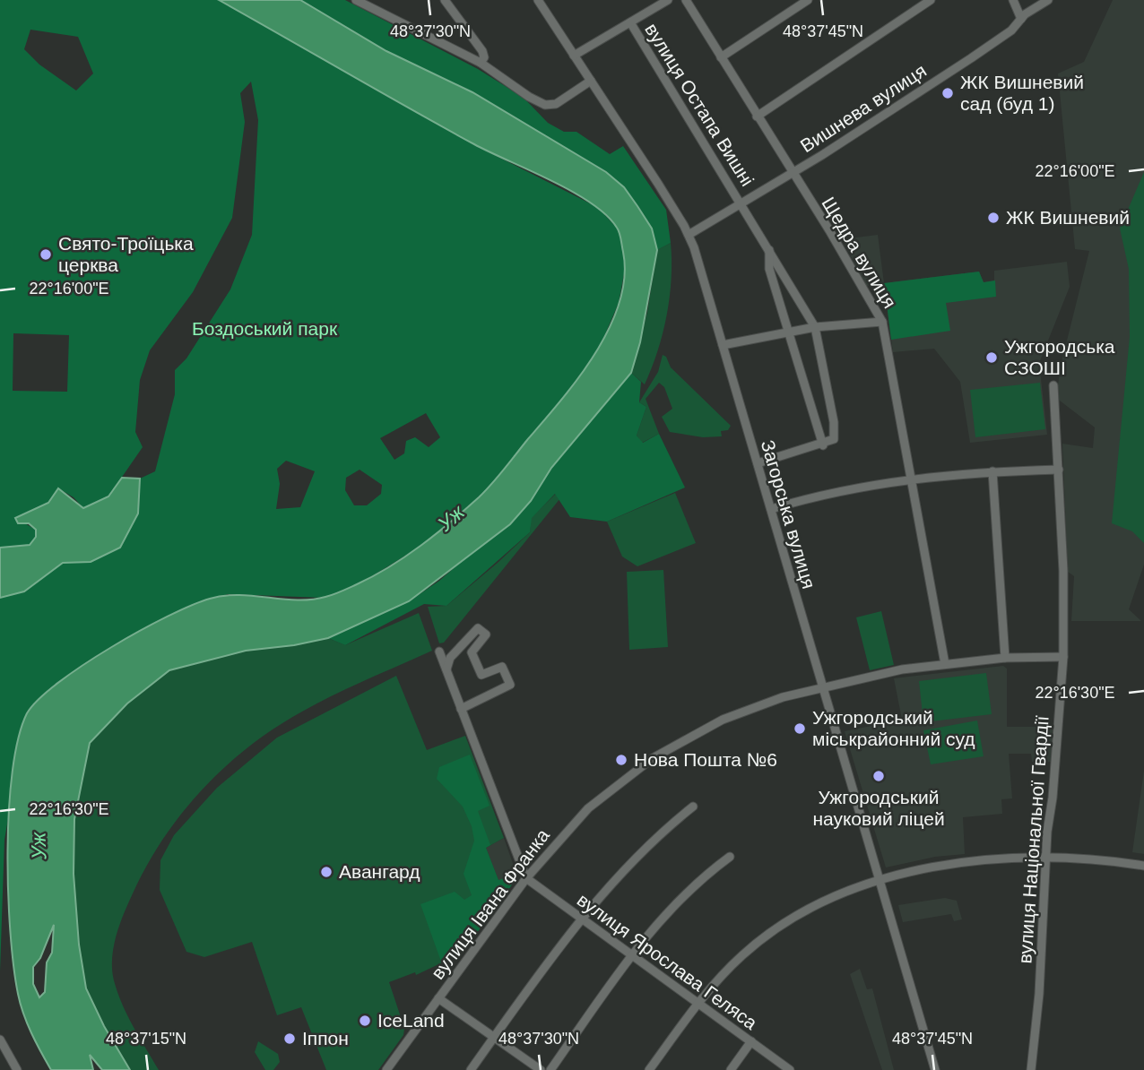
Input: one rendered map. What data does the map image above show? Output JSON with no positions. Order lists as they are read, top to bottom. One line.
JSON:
{"streets":{"street":["вулиця Остапа Вишні","Вишнева вулиця","Щедра вулиця","Загорська вулиця","вулиця Національної Гвардії","вулиця Івана Франка","вулиця Ярослава Геляса"]},"crossings":[["вулиця Остапа Вишні","Вишнева вулиця"],["Вишнева вулиця","Щедра вулиця"],["Вишнева вулиця","Загорська вулиця"],["Щедра вулиця","вулиця Івана Франка"],["Загорська вулиця","вулиця Івана Франка"],["вулиця Національної Гвардії","вулиця Івана Франка"],["вулиця Івана Франка","вулиця Ярослава Геляса"]],"water":["Уж"],"parks":["Боздоський парк"],"places":["ЖК Вишневий сад (буд 1)","ЖК Вишневий","Свято-Троїцька церква","Ужгородська СЗОШІ","Ужгородський міськрайонний суд","Нова Пошта №6","Ужгородський науковий ліцей","Авангард","IceLand","Іппон"],"coordinates":["48°37'30\"N","48°37'45\"N","22°16'00\"E","22°16'30\"E","48°37'15\"N"]}
